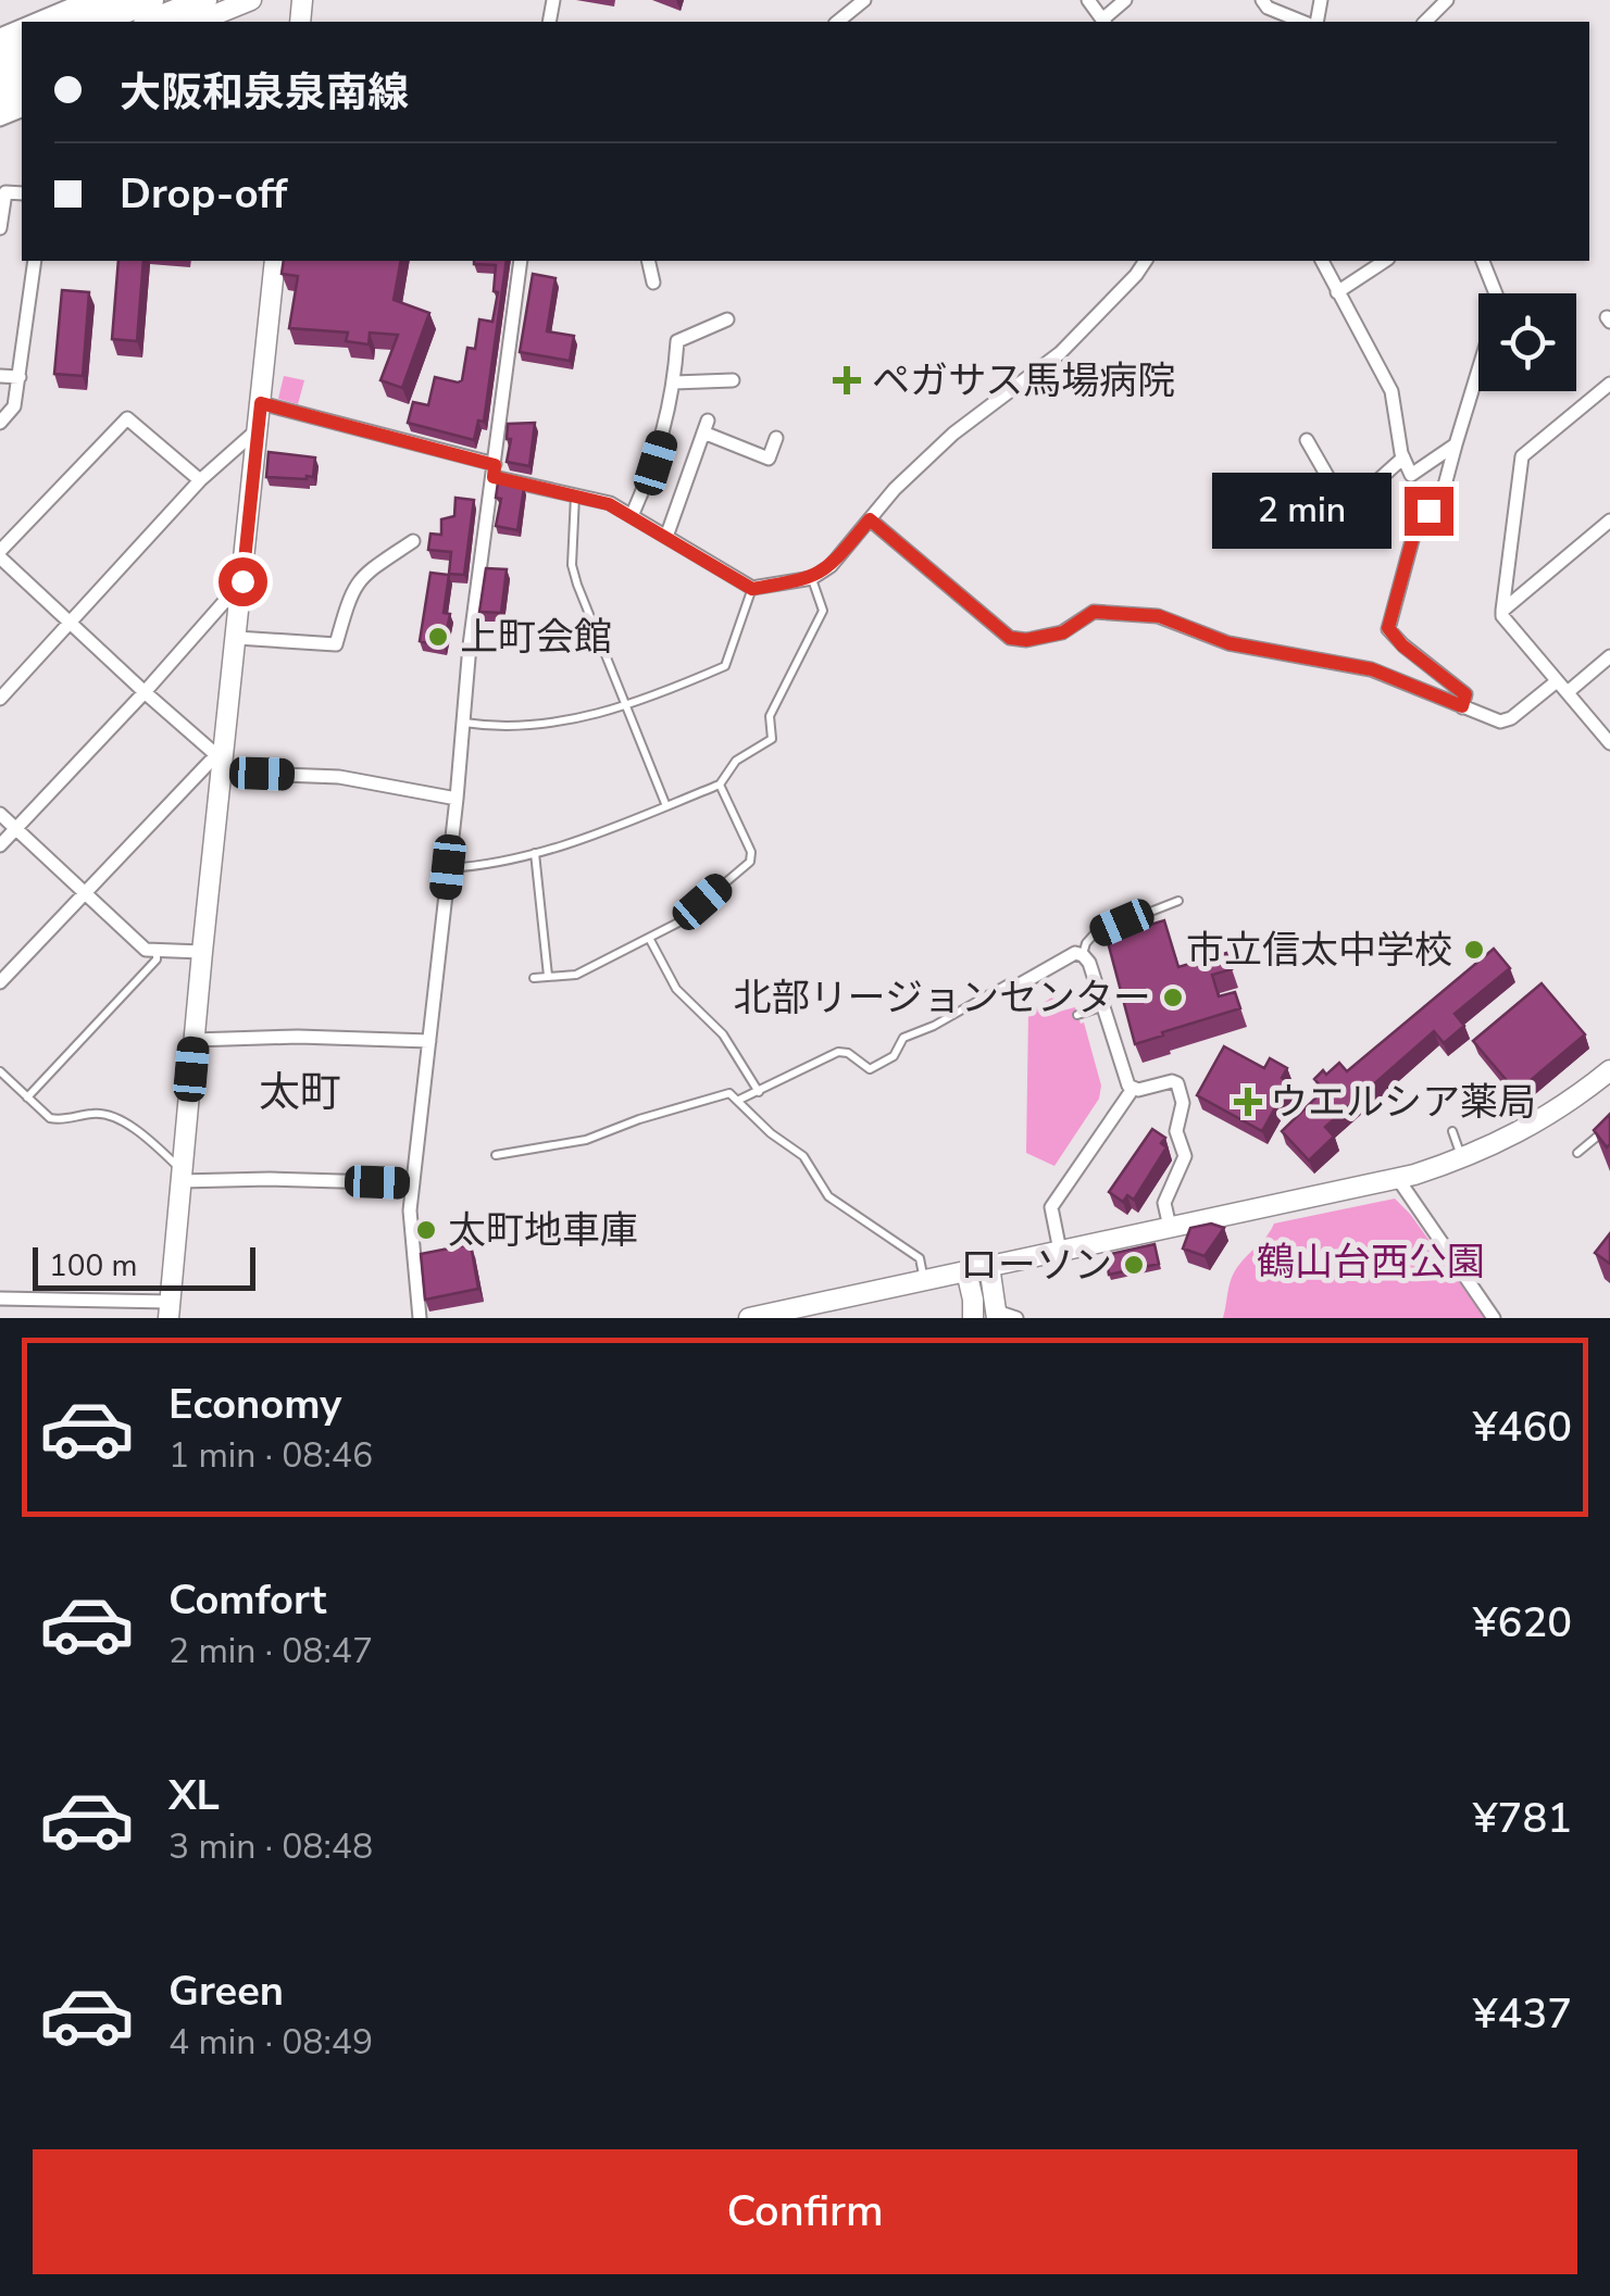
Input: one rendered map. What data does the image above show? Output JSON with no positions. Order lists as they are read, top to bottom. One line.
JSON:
{"districts":["太町"],"parks":["鶴山台西公園"],"places":{"health":["ペガサス馬場病院","ウエルシア薬局"],"other":["上町会館","市立信太中学校","北部リージョンセンター","太町地車庫","ローソン"]},"scale_bar":"100 m","page":{"banner":["大阪和泉泉南線","Drop-off"],"bubble":"2 min","scale":"100 m","list":[{"name":"Economy","note":"1 min · 08:46","value":"¥460"},{"name":"Comfort","note":"2 min · 08:47","value":"¥620"},{"name":"XL","note":"3 min · 08:48","value":"¥781"},{"name":"Green","note":"4 min · 08:49","value":"¥437"}],"buttons":"Confirm"}}
